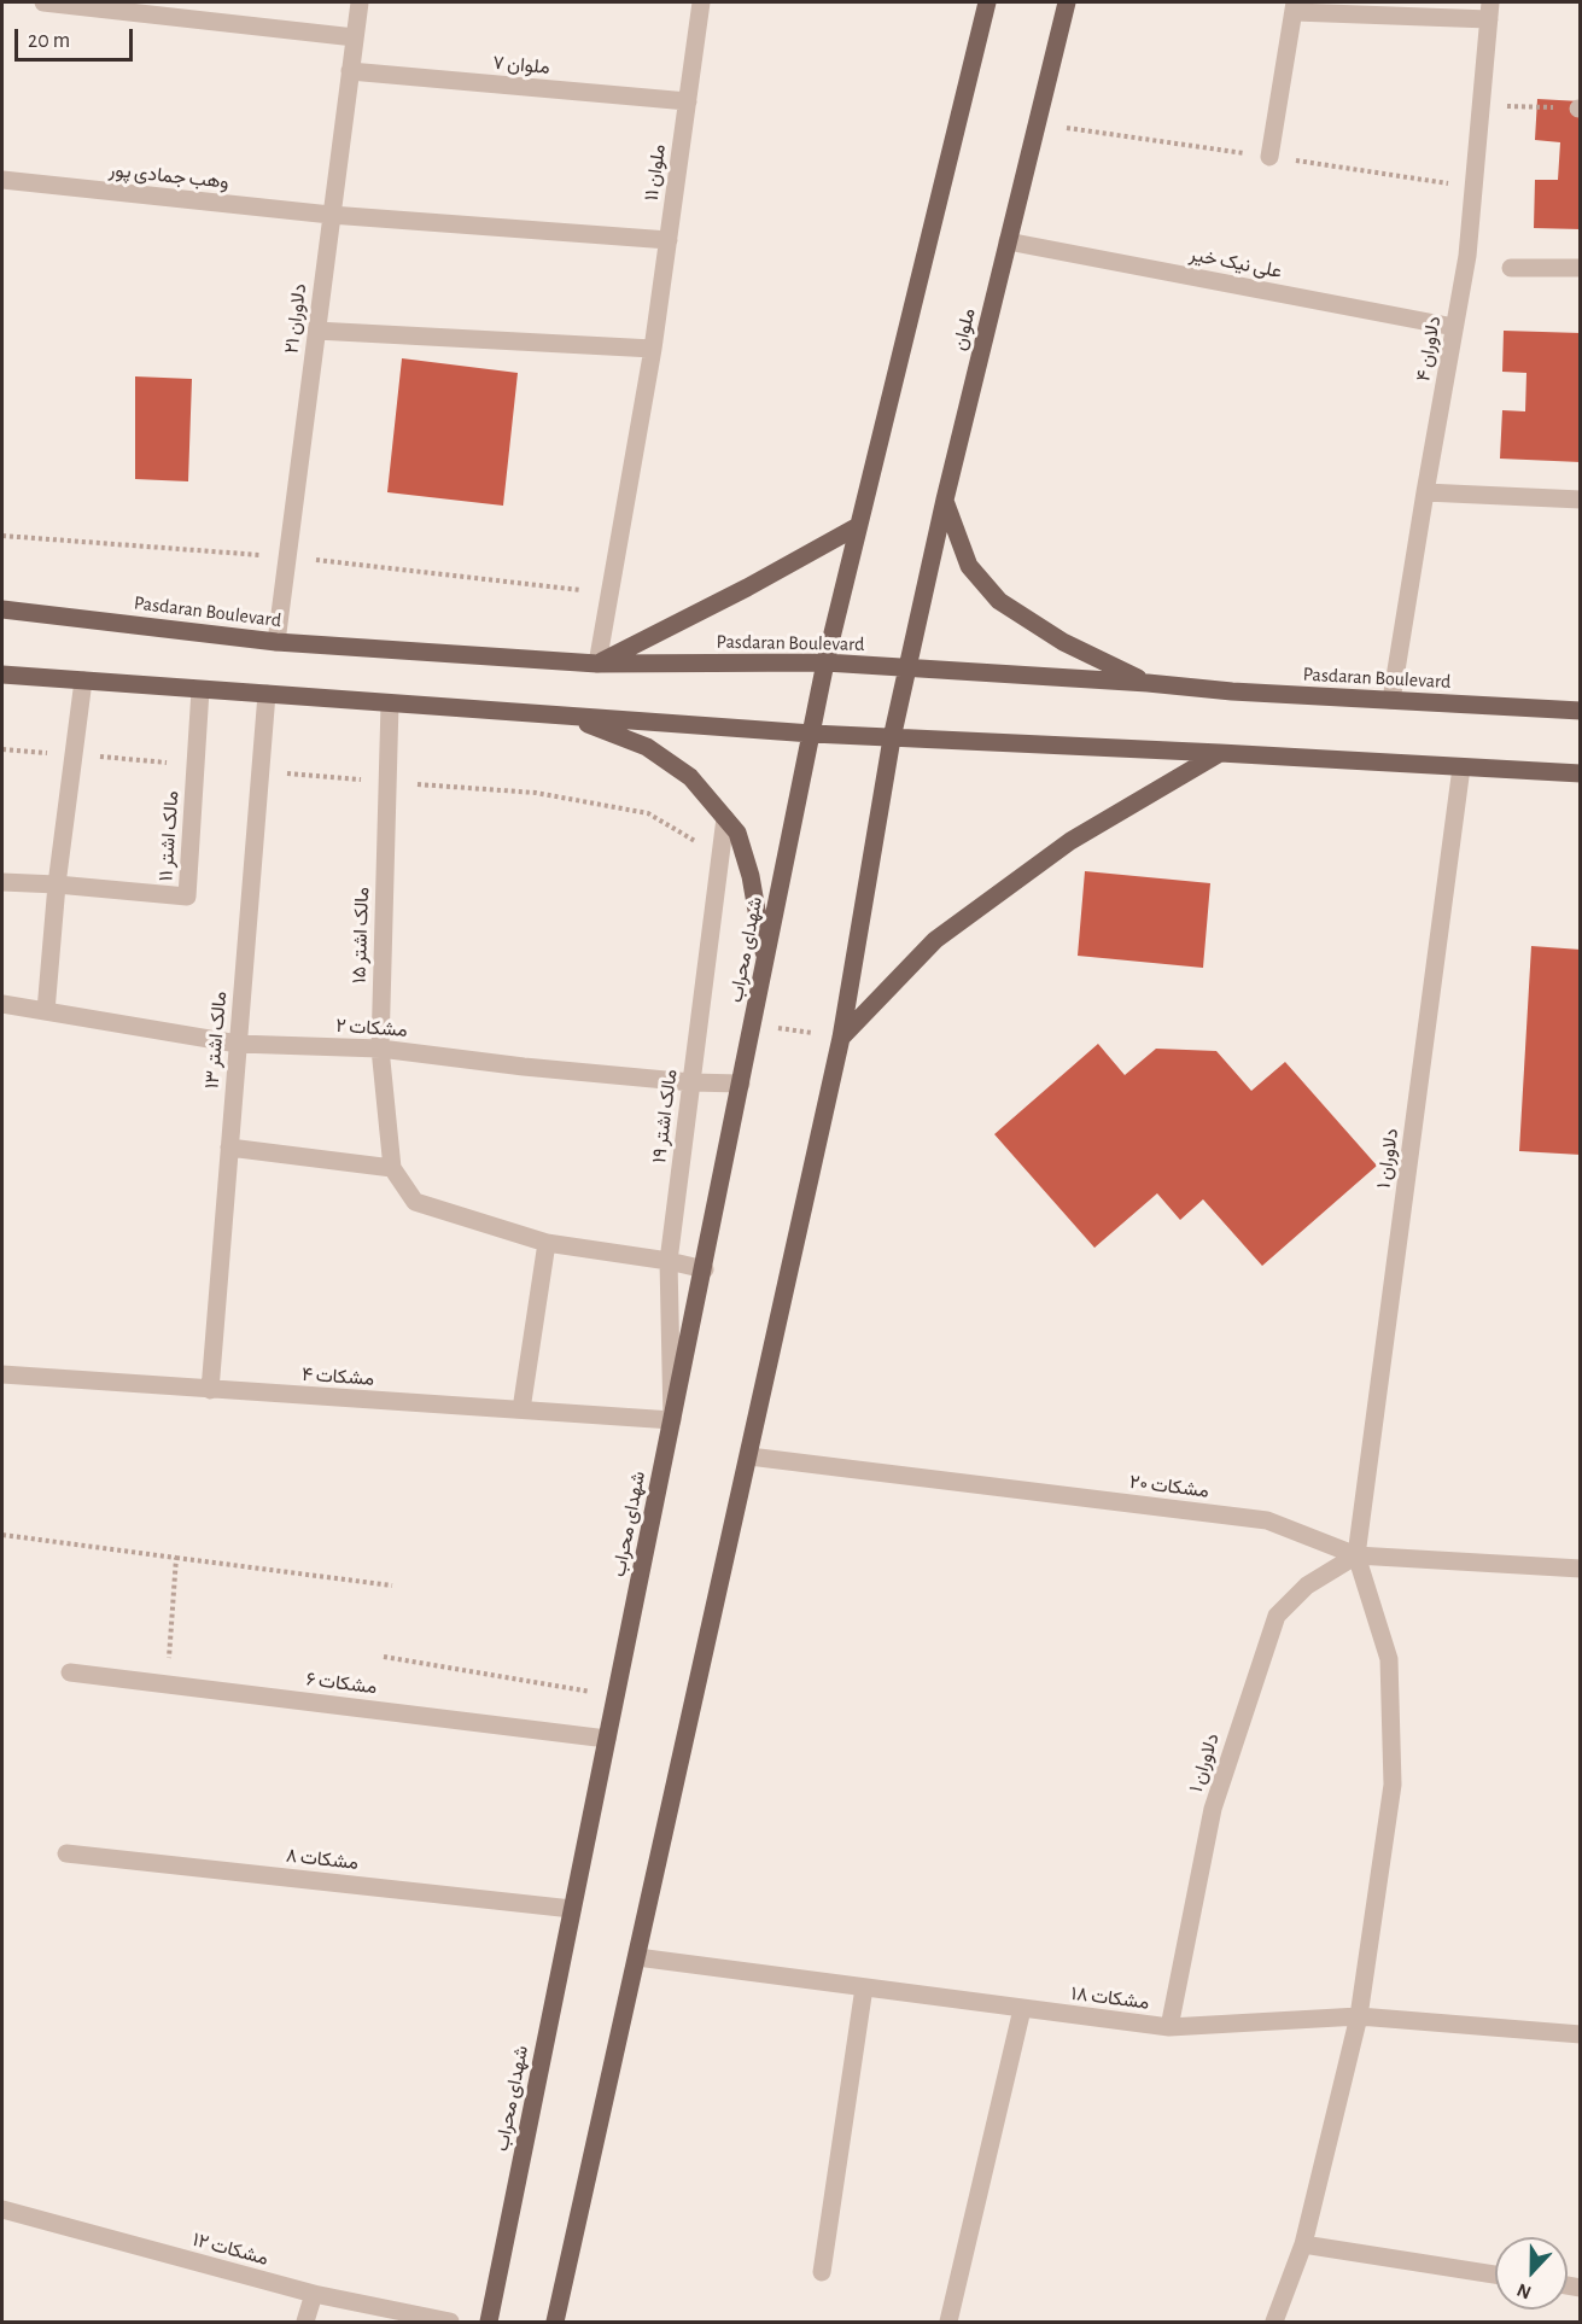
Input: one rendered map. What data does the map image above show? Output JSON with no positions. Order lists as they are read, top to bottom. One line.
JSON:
{"streets":{"main road":["ملوان","Pasdaran Boulevard","شهدای محراب"],"street":["ملوان ۷","ملوان ۱۱","وهب جمادی پور","علی نیک خیر","دلاوران ۲۱","دلاوران ۴","مالک اشتر ۱۱","مالک اشتر ۱۵","مشکات ۲","مالک اشتر ۱۳","مالک اشتر ۱۹","دلاوران ۱","مشکات ۴","مشکات ۲۰","مشکات ۶","مشکات ۸","مشکات ۱۸","مشکات ۱۲"]},"crossings":[["ملوان ۷","ملوان ۱۱"],["ملوان ۷","دلاوران ۲۱"],["ملوان ۱۱","وهب جمادی پور"],["ملوان ۱۱","Pasdaran Boulevard"],["وهب جمادی پور","دلاوران ۲۱"],["علی نیک خیر","ملوان"],["علی نیک خیر","دلاوران ۴"],["دلاوران ۲۱","Pasdaran Boulevard"],["ملوان","Pasdaran Boulevard"],["دلاوران ۴","Pasdaran Boulevard"],["Pasdaran Boulevard","شهدای محراب"],["مالک اشتر ۱۵","مشکات ۲"],["شهدای محراب","مشکات ۲"],["شهدای محراب","مالک اشتر ۱۹"],["شهدای محراب","مشکات ۴"],["شهدای محراب","مشکات ۶"],["شهدای محراب","مشکات ۸"],["مشکات ۲","مالک اشتر ۱۳"],["مشکات ۲","مالک اشتر ۱۹"],["مالک اشتر ۱۳","مشکات ۴"],["مالک اشتر ۱۹","مشکات ۴"],["دلاوران ۱","مشکات ۲۰"],["دلاوران ۱","مشکات ۱۸"]],"scale_bar":"20 m","north":"bottom"}
